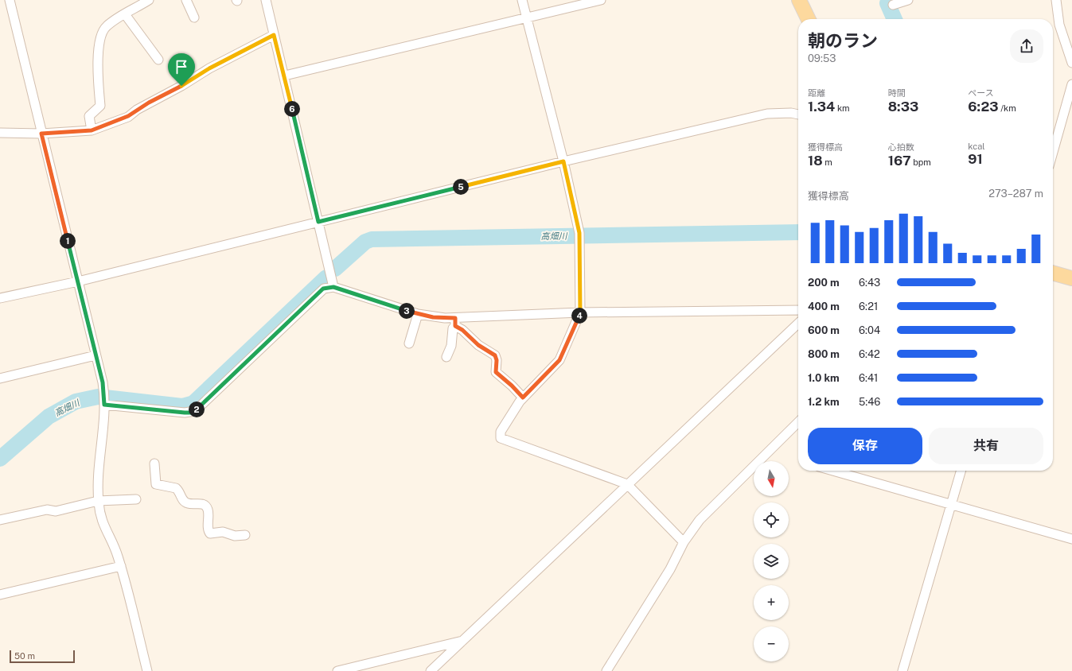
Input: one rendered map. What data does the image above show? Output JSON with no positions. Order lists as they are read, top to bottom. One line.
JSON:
{"water":["高畑川"],"scale_bar":"50 m","north":"bottom","page":{"heading":["朝のラン","09:53"],"stats":[["距離","1.34 km"],["時間","8:33"],["ペース","6:23 /km"],["獲得標高","18 m"],["心拍数","167 bpm"],["kcal","91"]],"pins":["6","5","1","3","4","2"],"chart":["獲得標高","273–287 m"],"list":[{"name":"200 m","note":"6:43"},{"name":"400 m","note":"6:21"},{"name":"600 m","note":"6:04"},{"name":"800 m","note":"6:42"},{"name":"1.0 km","note":"6:41"},{"name":"1.2 km","note":"5:46"}],"buttons":["保存","共有"],"map_buttons":["+","−"],"scale":"50 m"}}
